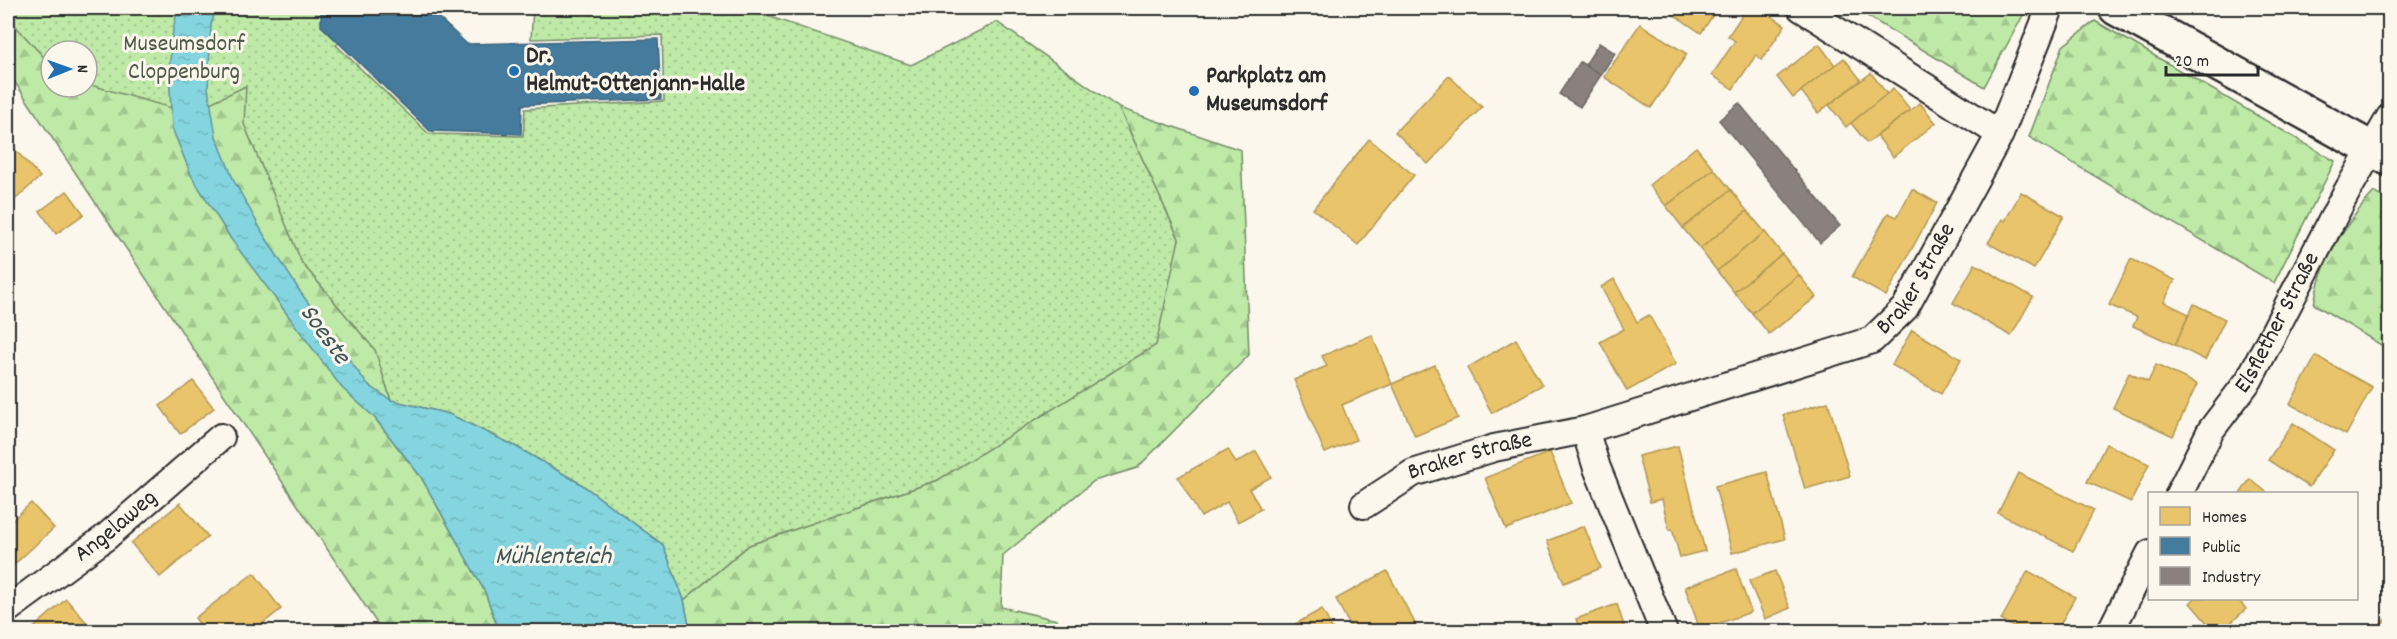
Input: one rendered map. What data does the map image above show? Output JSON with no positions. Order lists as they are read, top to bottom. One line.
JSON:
{"streets":{"street":["Braker Straße","Elsflether Straße","Angelaweg"]},"water":["Soeste","Mühlenteich"],"parks":["Museumsdorf Cloppenburg"],"places":["Dr. Helmut-Ottenjann-Halle","Parkplatz am Museumsdorf"],"legend":["Homes","Public","Industry"],"scale_bar":"20 m","north":"right"}
